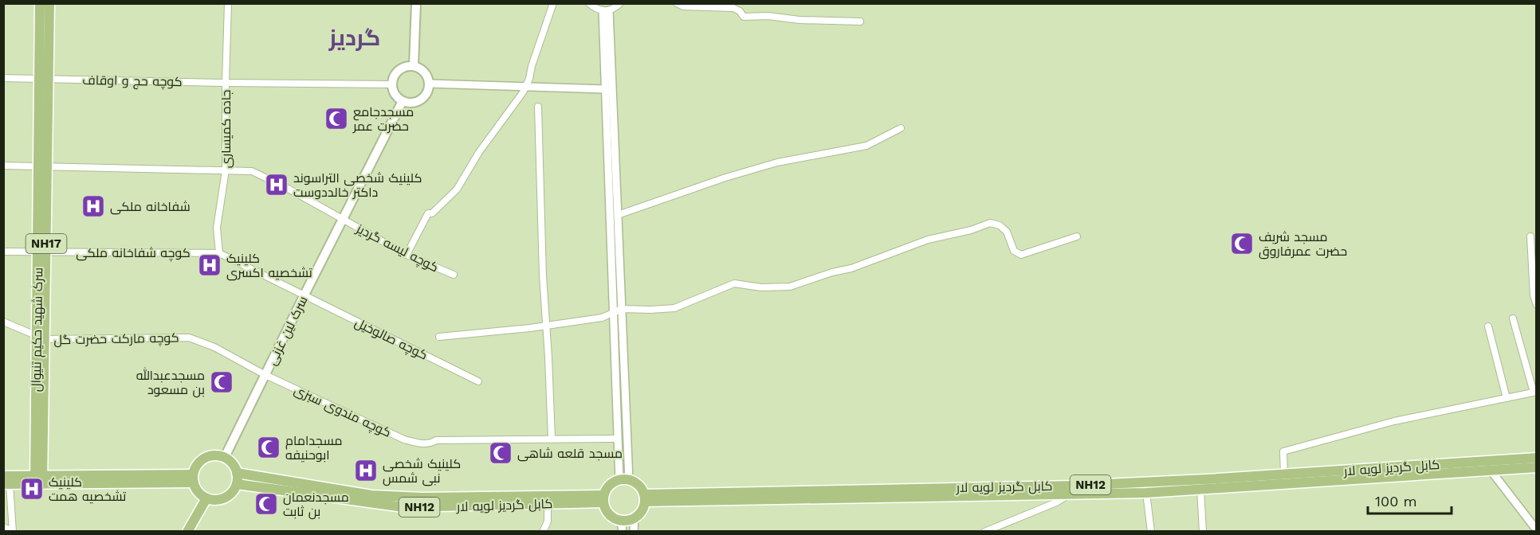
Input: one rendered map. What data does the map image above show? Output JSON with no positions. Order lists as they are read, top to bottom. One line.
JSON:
{"streets":{"highway":["NH17","سرک شهید حکیم تنیوال","کابل گردیز لویه لار","NH12"],"main road":["سرک لین غزنی"],"street":["کوچه حج و اوقاف","جاده کمیساری","کوچه لیسه گردیز","کوچه شفاخانه ملکی","کوچه مارکت حضرت گل","کوچه صالوخیل","کوچه مندوی سبزی"]},"crossings":[["کوچه حج و اوقاف","جاده کمیساری"],["کوچه حج و اوقاف","سرک شهید حکیم تنیوال"],["کوچه حج و اوقاف","سرک لین غزنی"],["جاده کمیساری","کوچه لیسه گردیز"],["جاده کمیساری","کوچه شفاخانه ملکی"],["جاده کمیساری","کوچه صالوخیل"],["کوچه لیسه گردیز","سرک شهید حکیم تنیوال"],["کوچه لیسه گردیز","سرک لین غزنی"],["کوچه شفاخانه ملکی","سرک شهید حکیم تنیوال"],["کوچه شفاخانه ملکی","کوچه صالوخیل"],["سرک شهید حکیم تنیوال","کوچه مارکت حضرت گل"],["سرک لین غزنی","کوچه مارکت حضرت گل"],["سرک لین غزنی","کوچه صالوخیل"],["سرک لین غزنی","کوچه مندوی سبزی"],["سرک لین غزنی","کابل گردیز لویه لار"],["کوچه مارکت حضرت گل","کوچه مندوی سبزی"]],"districts":["گردیز"],"places":{"mosque":["مسجدجامع حضرت عمر","مسجد شریف حضرت عمرفاروق","مسجدعبدالله بن مسعود","مسجدامام ابوحنیفه","مسجد قلعه شاهی","مسجدنعمان بن ثابت"],"hospital":["کلینیک شخصی التراسوند داکتر خالددوست","شفاخانه ملکی","کلینیک تشخصیه اکسری","کلینیک شخصی نبی شمس","کلینیک تشخصیه همت"]},"scale_bar":"100 m"}
